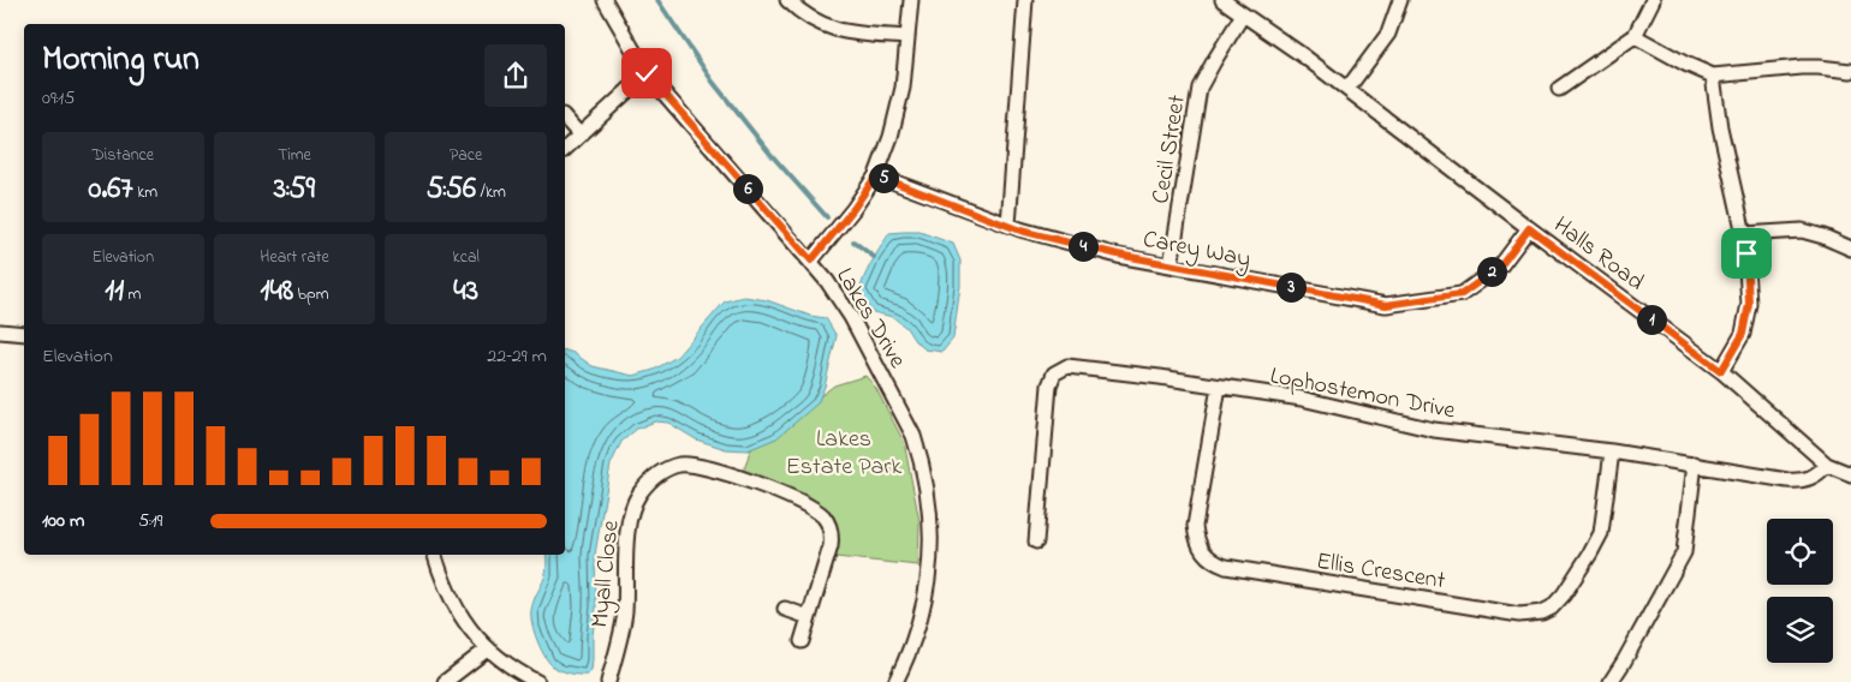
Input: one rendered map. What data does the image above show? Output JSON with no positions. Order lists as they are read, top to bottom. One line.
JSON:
{"streets":{"street":["Cecil Street","Carey Way","Halls Road","Lakes Drive","Lophostemon Drive","Ellis Crescent","Myall Close"]},"crossings":[["Cecil Street","Carey Way"],["Cecil Street","Halls Road"],["Carey Way","Halls Road"],["Halls Road","Lophostemon Drive"],["Lophostemon Drive","Ellis Crescent"]],"parks":["Lakes Estate Park"],"page":{"heading":["Morning run","09:15"],"stats":[["Distance","0.67 km"],["Time","3:59"],["Pace","5:56 /km"],["Elevation","11 m"],["Heart rate","148 bpm"],["kcal","43"]],"pins":["5","6","4","2","3","1"],"chart":["Elevation","22–29 m"],"list":[{"name":"100 m","note":"5:19"}]}}
